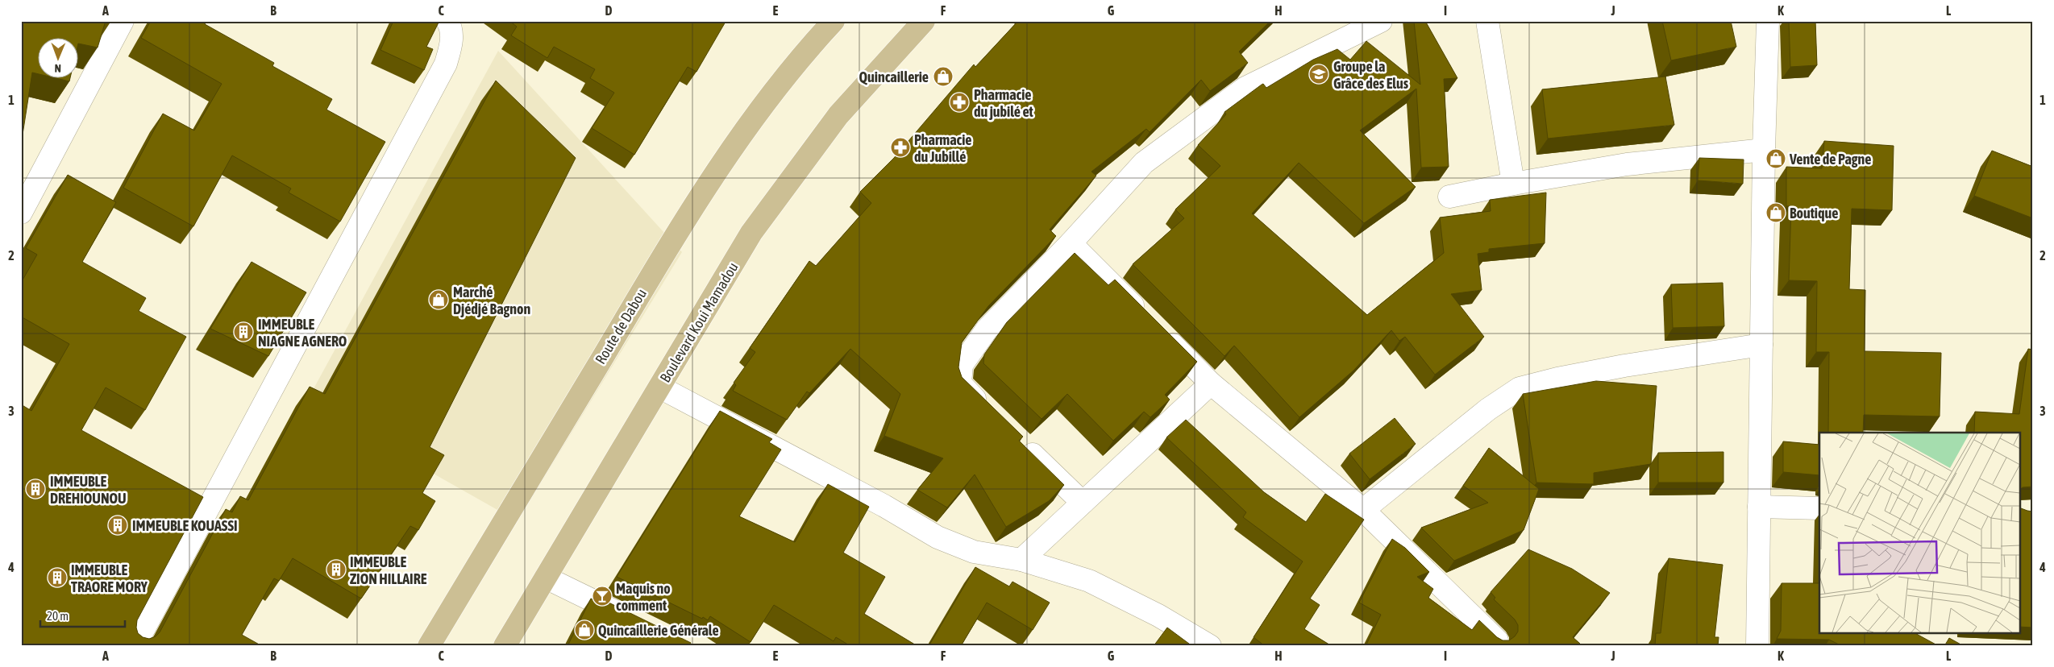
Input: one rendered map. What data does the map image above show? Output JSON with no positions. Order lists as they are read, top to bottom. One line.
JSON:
{"streets":{"main road":["Boulevard Koui Mamadou","Route de Dabou"]},"places":{"school or university":["Groupe la Grâce des Elus"],"shop":["Quincaillerie","Vente de Pagne","Boutique","Marché Djédjé Bagnon","Quincaillerie Générale"],"pharmacy":["Pharmacie du jubilé et","Pharmacie du Jubillé"],"building":["IMMEUBLE NIAGNE AGNERO","IMMEUBLE DREHIOUNOU","IMMEUBLE KOUASSI","IMMEUBLE ZION HILLAIRE","IMMEUBLE TRAORE MORY"],"bar":["Maquis no comment"]},"scale_bar":"20 m","north":"bottom","grid":{"columns":["A","B","C","D","E","F","G","H","I","J","K","L"],"rows":["1","2","3","4"]}}
